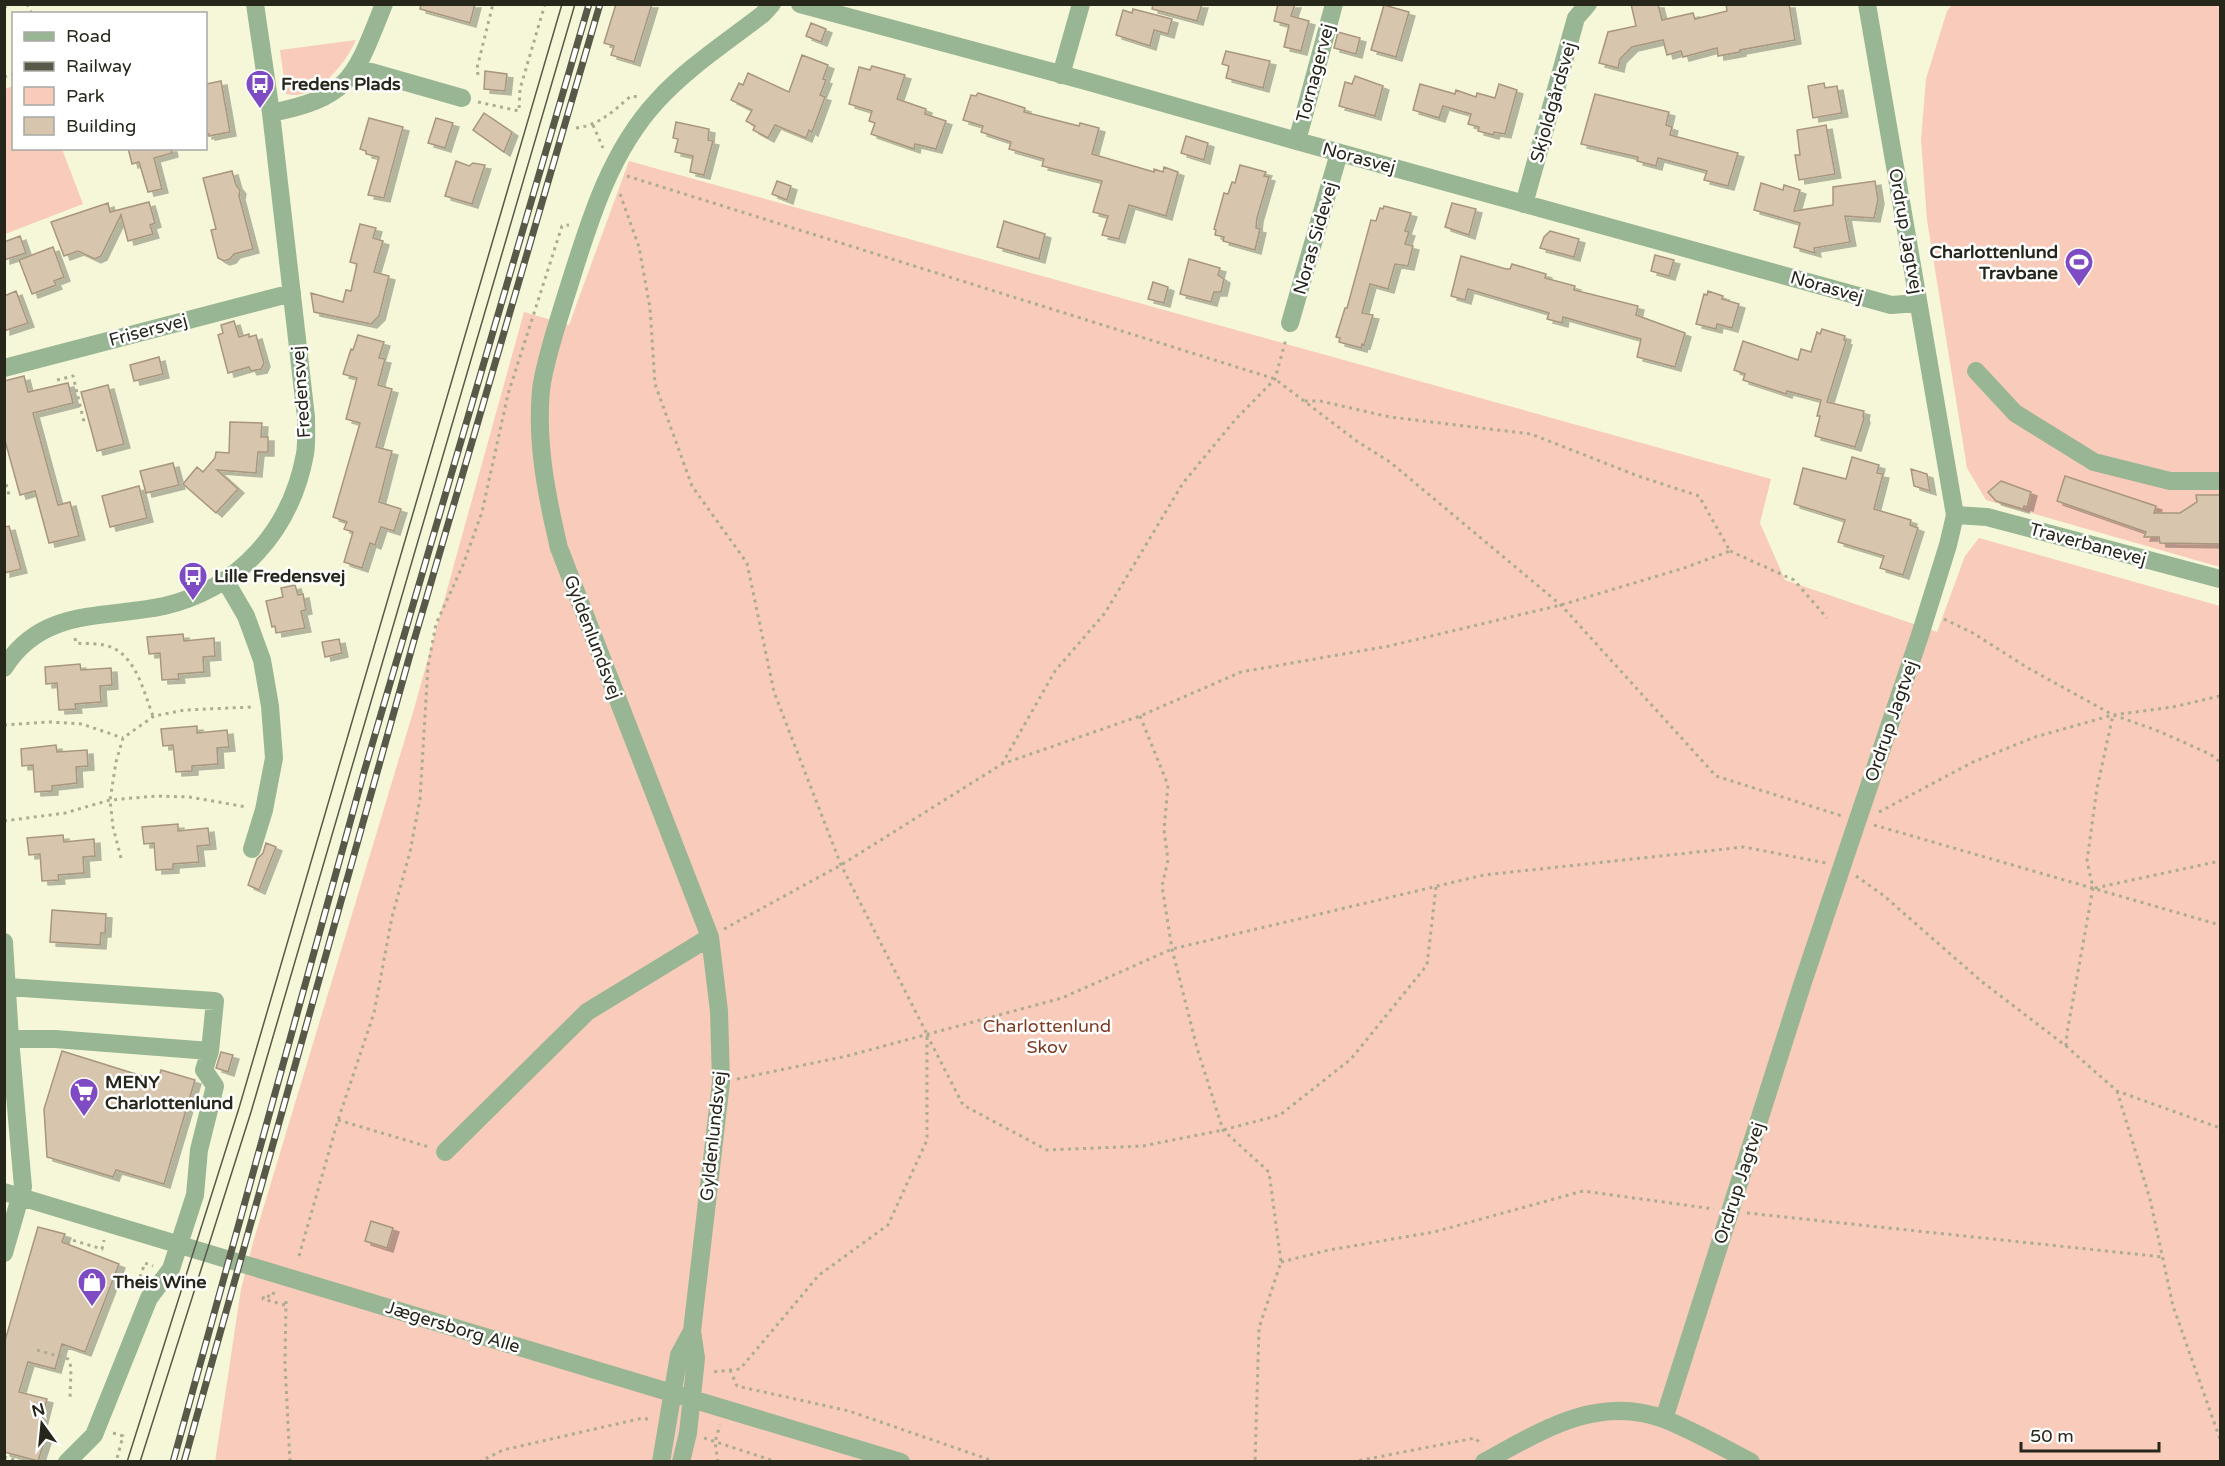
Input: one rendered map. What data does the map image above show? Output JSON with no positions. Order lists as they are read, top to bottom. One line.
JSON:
{"streets":{"street":["Tornagervej","Skjoldgårdsvej","Norasvej","Ordrup Jagtvej","Noras Sidevej","Frisersvej","Fredensvej","Traverbanevej","Gyldenlundsvej","Jægersborg Alle"]},"crossings":[["Tornagervej","Norasvej"],["Skjoldgårdsvej","Norasvej"],["Norasvej","Ordrup Jagtvej"],["Norasvej","Noras Sidevej"],["Ordrup Jagtvej","Traverbanevej"],["Frisersvej","Fredensvej"],["Gyldenlundsvej","Jægersborg Alle"]],"parks":["Charlottenlund Skov"],"places":{"bus stop":["Fredens Plads","Lille Fredensvej"],"sports":["Charlottenlund Travbane"],"supermarket":["MENY Charlottenlund"],"shop":["Theis Wine"]},"legend":["Road","Railway","Park","Building"],"scale_bar":"50 m","north":"top"}
